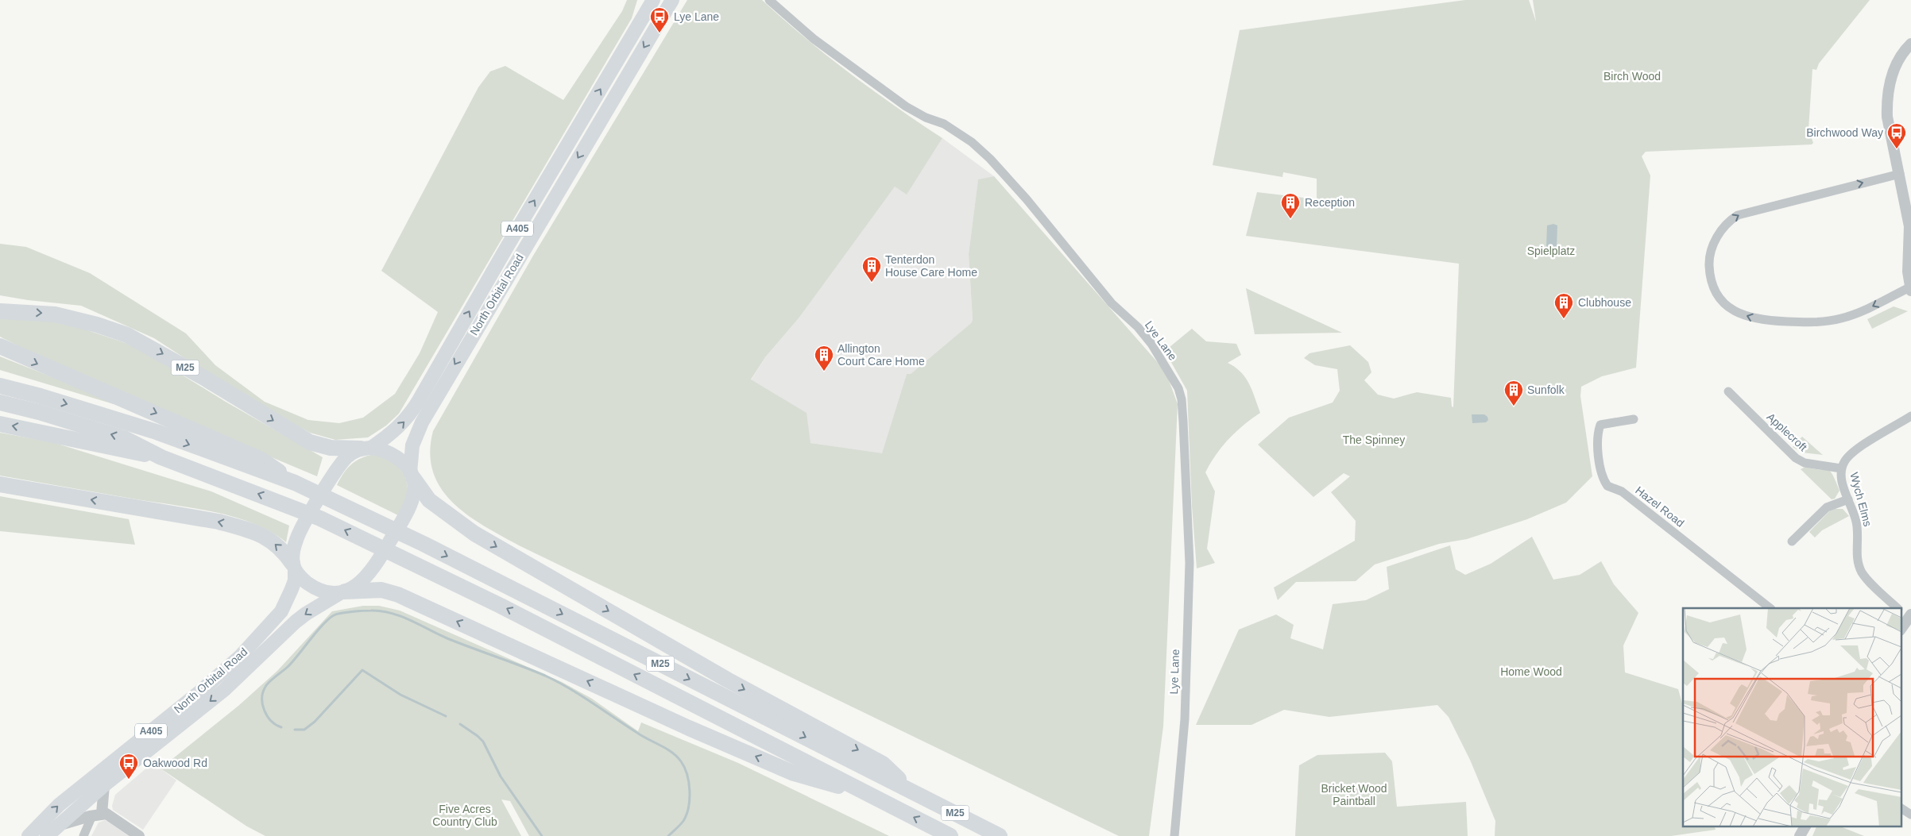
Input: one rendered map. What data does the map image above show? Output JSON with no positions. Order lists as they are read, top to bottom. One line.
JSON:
{"streets":{"highway":["A405","North Orbital Road","M25"],"street":["Lye Lane","Applecroft","Wych Elms","Hazel Road"]},"crossings":[["North Orbital Road","M25"],["Applecroft","Wych Elms"]],"parks":["Birch Wood","Spielplatz","The Spinney","Home Wood","Bricket Wood Paintball","Five Acres Country Club"],"places":{"bus stop":["Lye Lane","Birchwood Way","Oakwood Rd"],"building":["Reception","Tenterdon House Care Home","Clubhouse","Allington Court Care Home","Sunfolk"]}}
